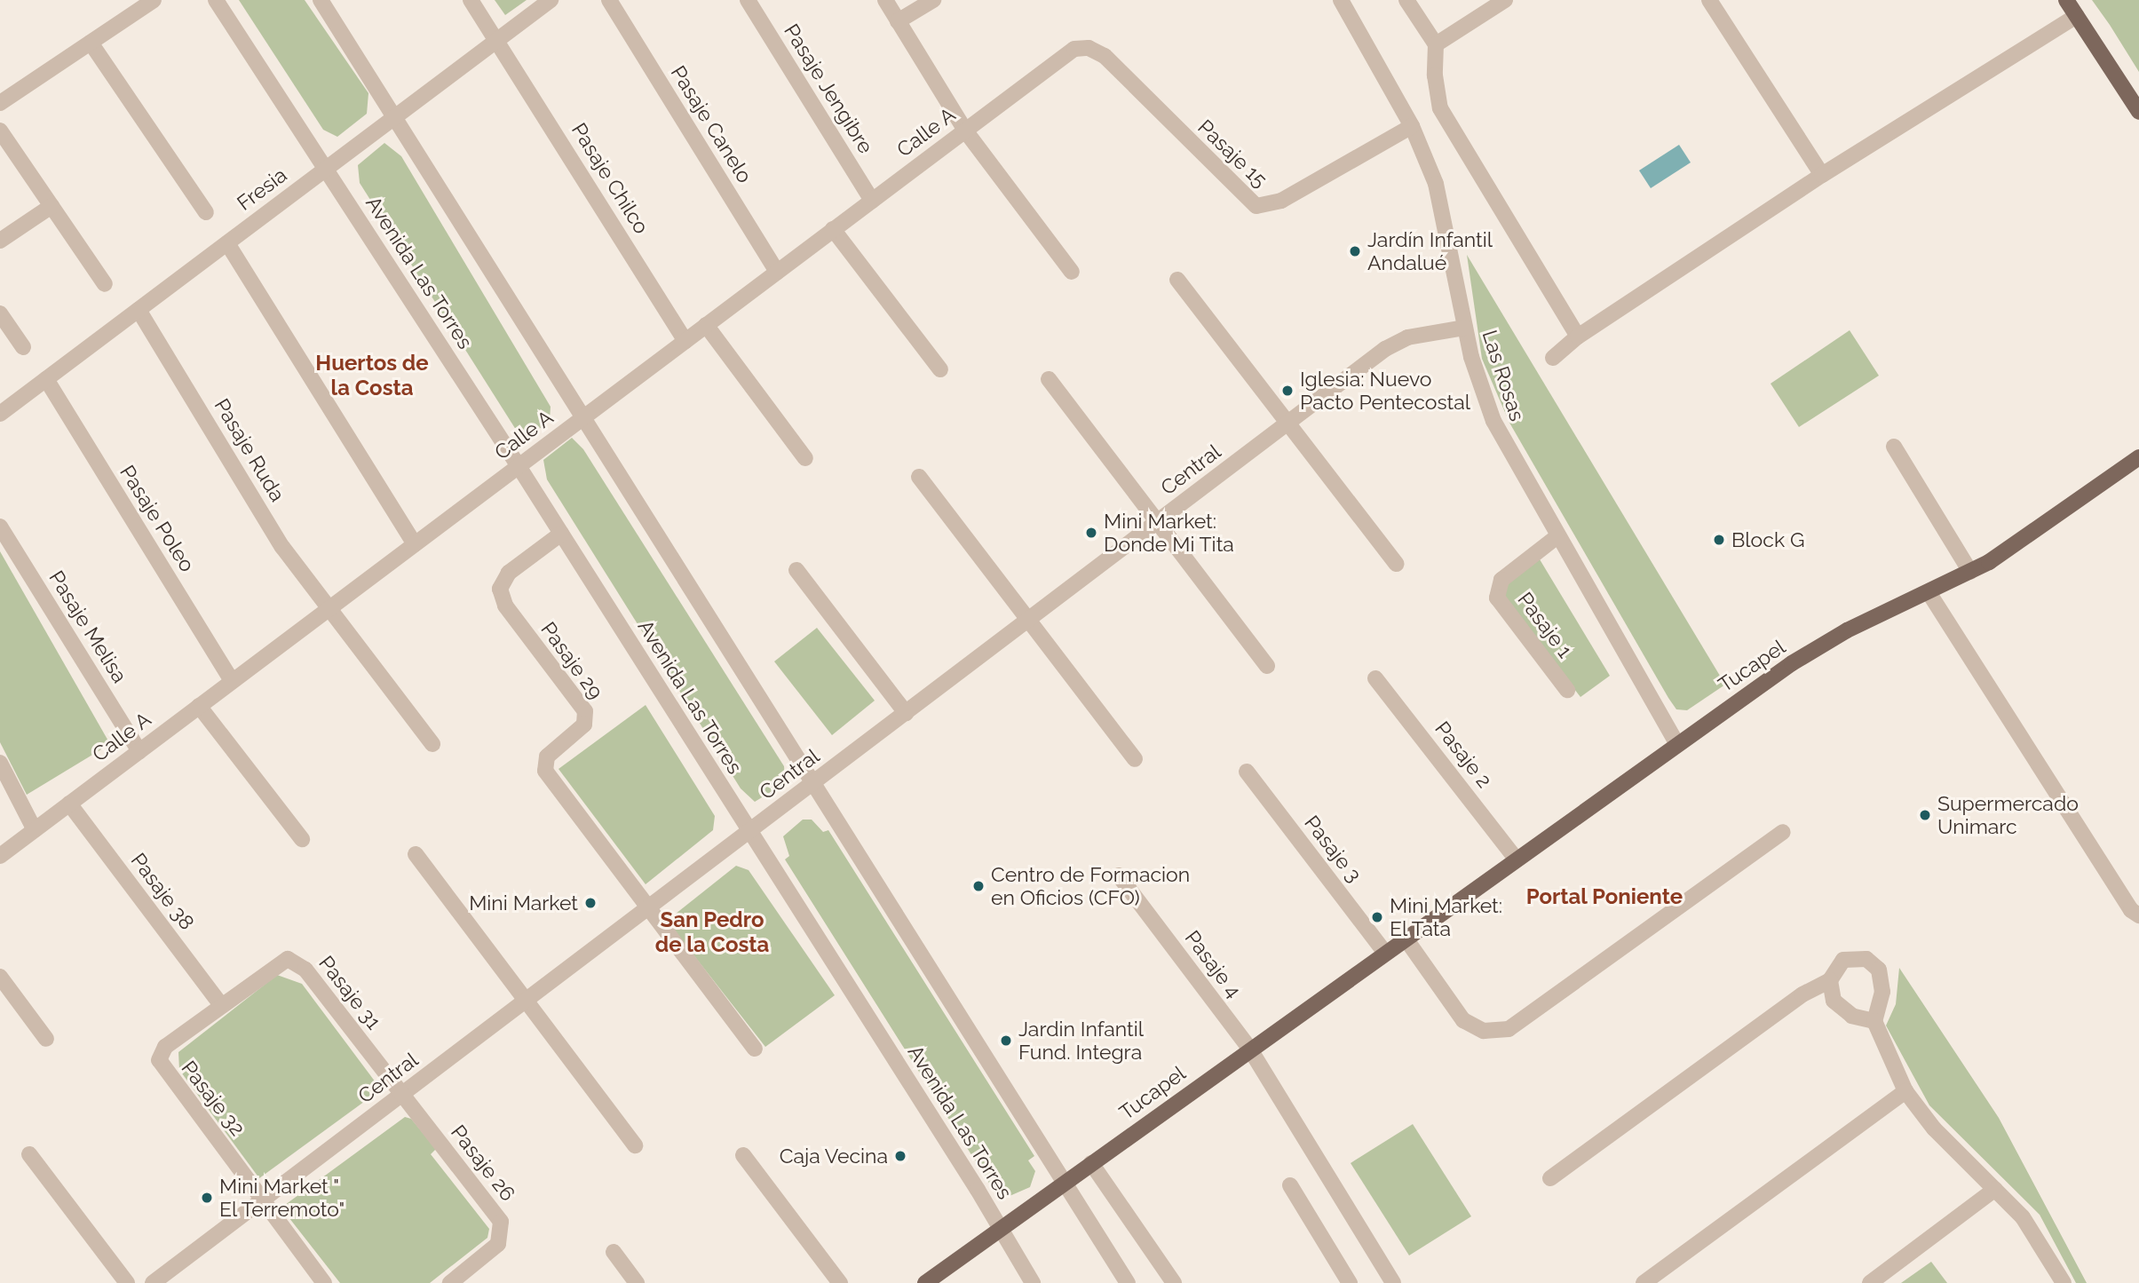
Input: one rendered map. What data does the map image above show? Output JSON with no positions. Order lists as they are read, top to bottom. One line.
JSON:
{"streets":{"main road":["Tucapel"],"street":["Pasaje Jengibre","Pasaje Canelo","Calle A","Pasaje 15","Pasaje Chilco","Fresia","Avenida Las Torres","Las Rosas","Pasaje Ruda","Central","Pasaje Poleo","Pasaje 1","Pasaje Melisa","Pasaje 29","Pasaje 2","Pasaje 3","Pasaje 38","Pasaje 4","Pasaje 31","Pasaje 32","Pasaje 26"]},"crossings":[["Pasaje Jengibre","Calle A"],["Pasaje Canelo","Calle A"],["Calle A","Pasaje 15"],["Calle A","Pasaje Chilco"],["Calle A","Avenida Las Torres"],["Calle A","Pasaje Ruda"],["Calle A","Pasaje Poleo"],["Calle A","Pasaje Melisa"],["Calle A","Pasaje 38"],["Pasaje 15","Las Rosas"],["Pasaje Chilco","Fresia"],["Fresia","Avenida Las Torres"],["Fresia","Pasaje Ruda"],["Fresia","Pasaje Poleo"],["Avenida Las Torres","Central"],["Avenida Las Torres","Pasaje 29"],["Avenida Las Torres","Tucapel"],["Las Rosas","Central"],["Las Rosas","Pasaje 1"],["Las Rosas","Tucapel"],["Central","Pasaje 29"],["Central","Pasaje 31"],["Central","Pasaje 32"],["Central","Pasaje 26"],["Tucapel","Pasaje 2"],["Tucapel","Pasaje 3"],["Tucapel","Pasaje 4"],["Pasaje 38","Pasaje 31"],["Pasaje 38","Pasaje 32"],["Pasaje 31","Pasaje 32"],["Pasaje 31","Pasaje 26"]],"districts":["Huertos de la Costa","Portal Poniente","San Pedro de la Costa"],"places":["Jardín Infantil Andalué","Iglesia: Nuevo Pacto Pentecostal","Mini Market: Donde Mi Tita","Block G","Supermercado Unimarc","Centro de Formacion en Oficios (CFO)","Mini Market","Mini Market: El Tata","Jardin Infantil Fund. Integra","Caja Vecina","Mini Market \" El Terremoto\""]}
